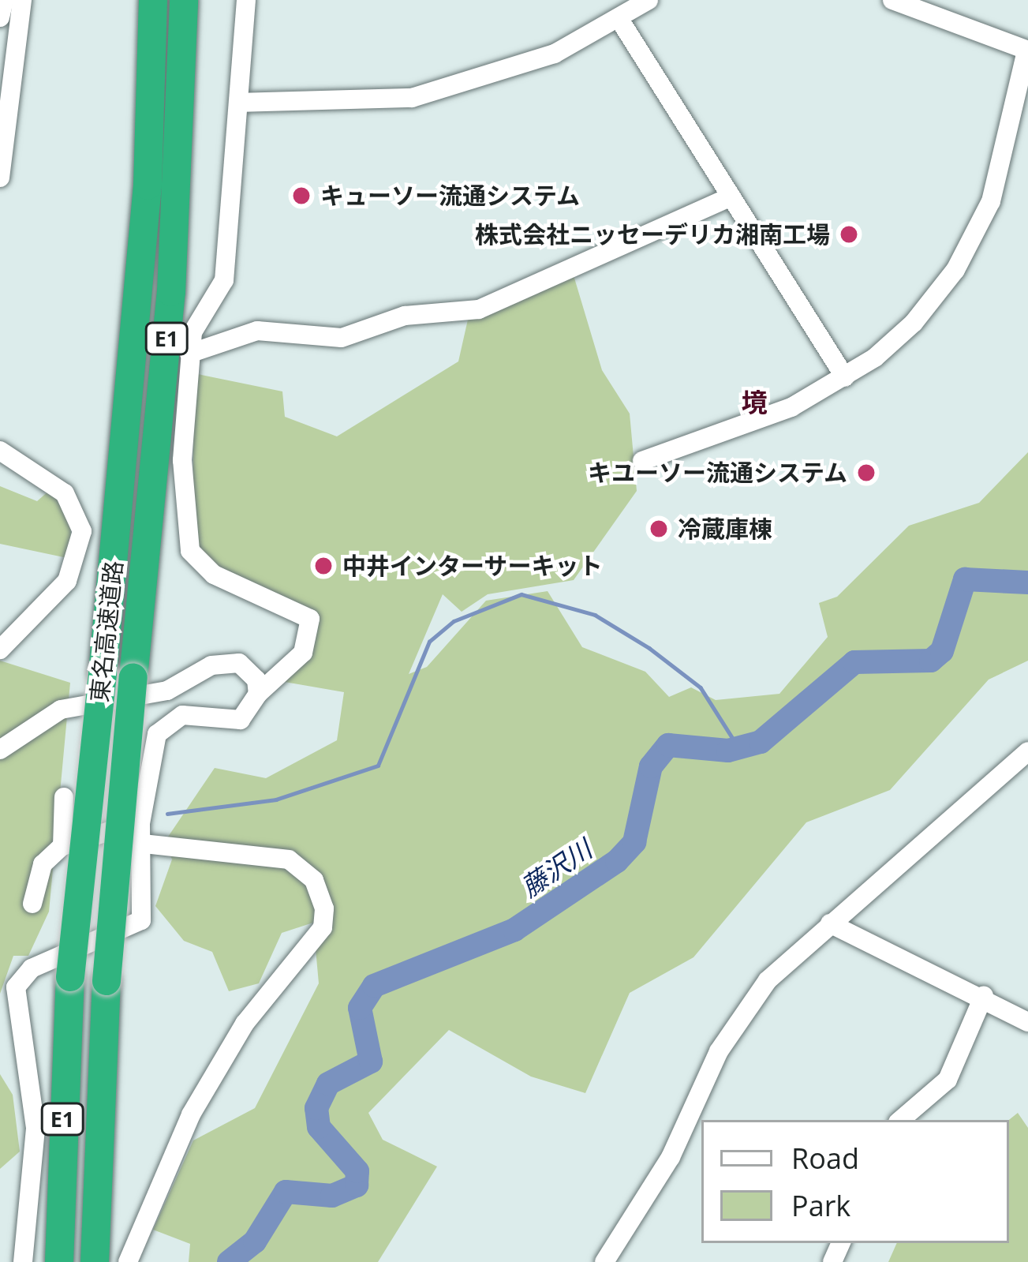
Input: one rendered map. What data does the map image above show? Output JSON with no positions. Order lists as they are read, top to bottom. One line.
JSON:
{"streets":{"highway":["E1","東名高速道路"]},"districts":["境"],"water":["藤沢川"],"places":["キューソー流通システム","株式会社ニッセーデリカ湘南工場","キユーソー流通システム","冷蔵庫棟","中井インターサーキット"],"legend":["Road","Park"]}
